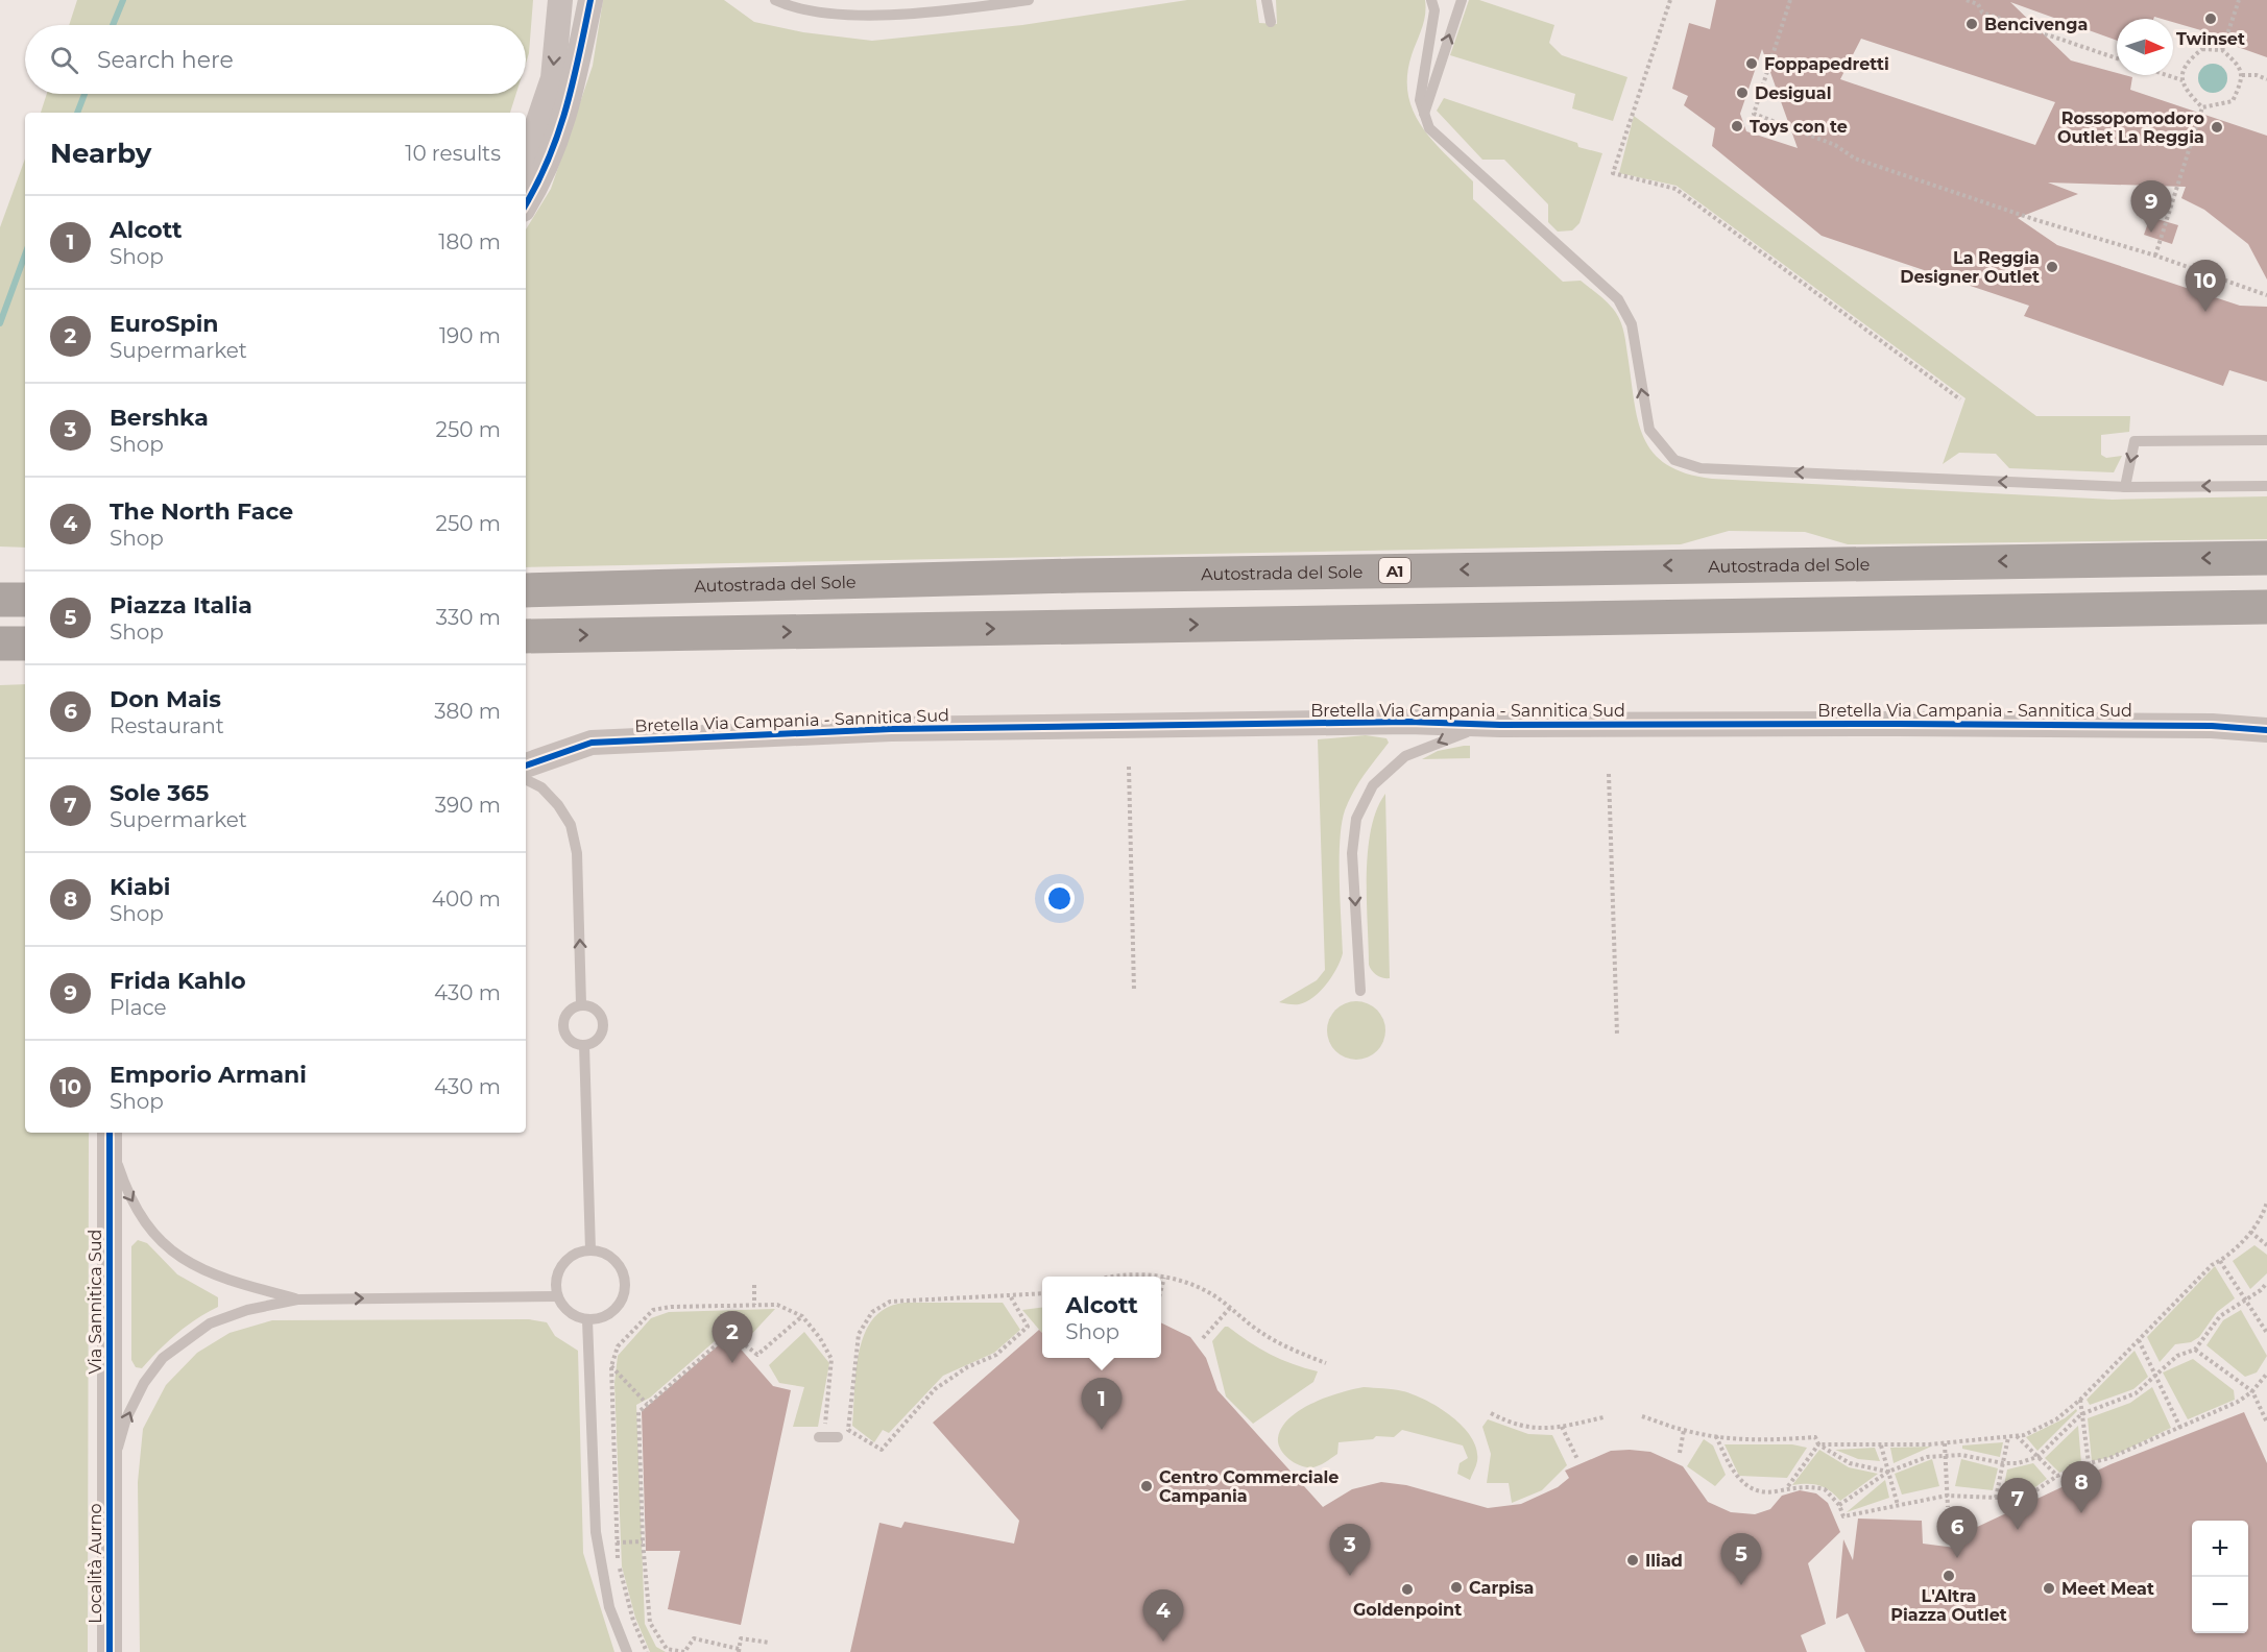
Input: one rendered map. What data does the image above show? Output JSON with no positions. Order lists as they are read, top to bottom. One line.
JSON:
{"streets":{"highway":["Autostrada del Sole","A1"],"street":["Bretella Via Campania - Sannitica Sud","Via Sannitica Sud","Località Aurno"]},"crossings":[["Via Sannitica Sud","Località Aurno"]],"places":["Twinset","Bencivenga","Foppapedretti","Desigual","Toys con te","Rossopomodoro Outlet La Reggia","La Reggia Designer Outlet","Centro Commerciale Campania","Iliad","L'Altra Piazza Outlet","Carpisa","Meet Meat","Goldenpoint"],"north":"right","page":{"search":"Search here","heading":["Nearby","10 results"],"pins":["9","10","2","1","8","7","6","3","5","4"],"list":[{"mark":"1","name":"Alcott","note":"Shop","value":"180 m"},{"mark":"2","name":"EuroSpin","note":"Supermarket","value":"190 m"},{"mark":"3","name":"Bershka","note":"Shop","value":"250 m"},{"mark":"4","name":"The North Face","note":"Shop","value":"250 m"},{"mark":"5","name":"Piazza Italia","note":"Shop","value":"330 m"},{"mark":"6","name":"Don Mais","note":"Restaurant","value":"380 m"},{"mark":"7","name":"Sole 365","note":"Supermarket","value":"390 m"},{"mark":"8","name":"Kiabi","note":"Shop","value":"400 m"},{"mark":"9","name":"Frida Kahlo","note":"Place","value":"430 m"},{"mark":"10","name":"Emporio Armani","note":"Shop","value":"430 m"}],"popup":["Alcott","Shop"],"map_buttons":["+","−"]}}
